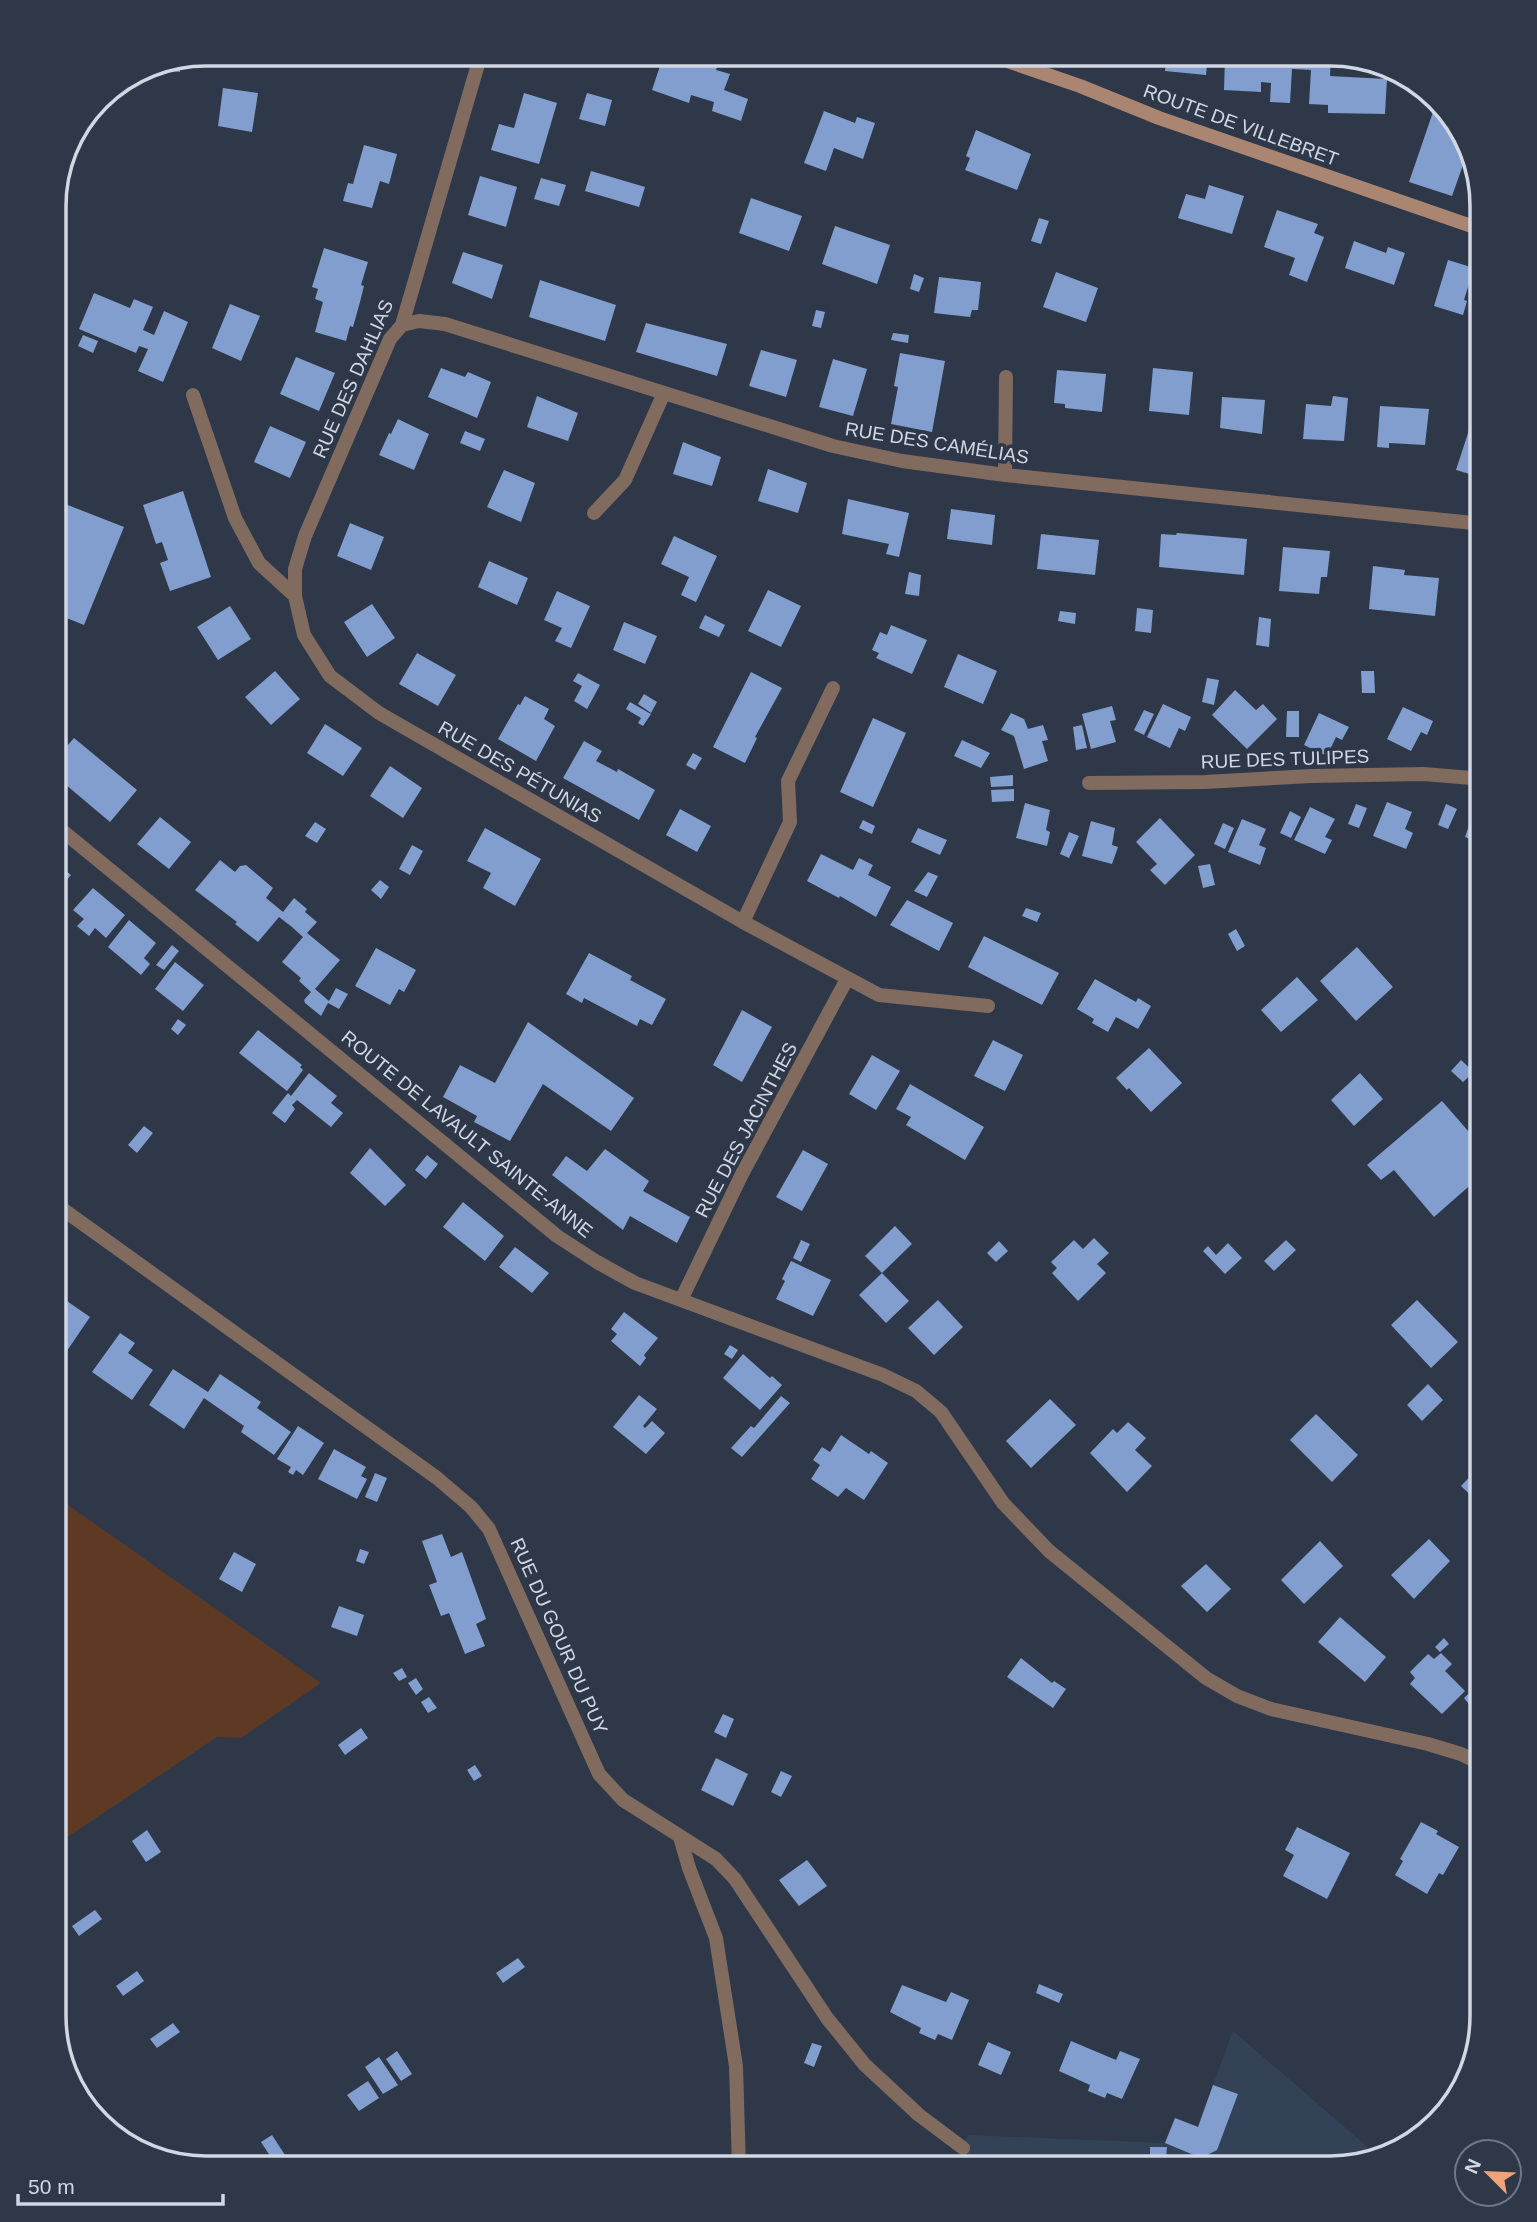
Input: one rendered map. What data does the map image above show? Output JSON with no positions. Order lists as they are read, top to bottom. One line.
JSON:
{"streets":{"main road":["ROUTE DE VILLEBRET"],"street":["RUE DES DAHLIAS","RUE DES CAMÉLIAS","RUE DES TULIPES","RUE DES PÉTUNIAS","RUE DES JACINTHES","ROUTE DE LAVAULT SAINTE-ANNE","RUE DU GOUR DU PUY"]},"crossings":[["RUE DES DAHLIAS","RUE DES CAMÉLIAS"],["RUE DES DAHLIAS","RUE DES PÉTUNIAS"],["RUE DES PÉTUNIAS","RUE DES JACINTHES"],["RUE DES JACINTHES","ROUTE DE LAVAULT SAINTE-ANNE"]],"scale_bar":"50 m","north":"top left"}
